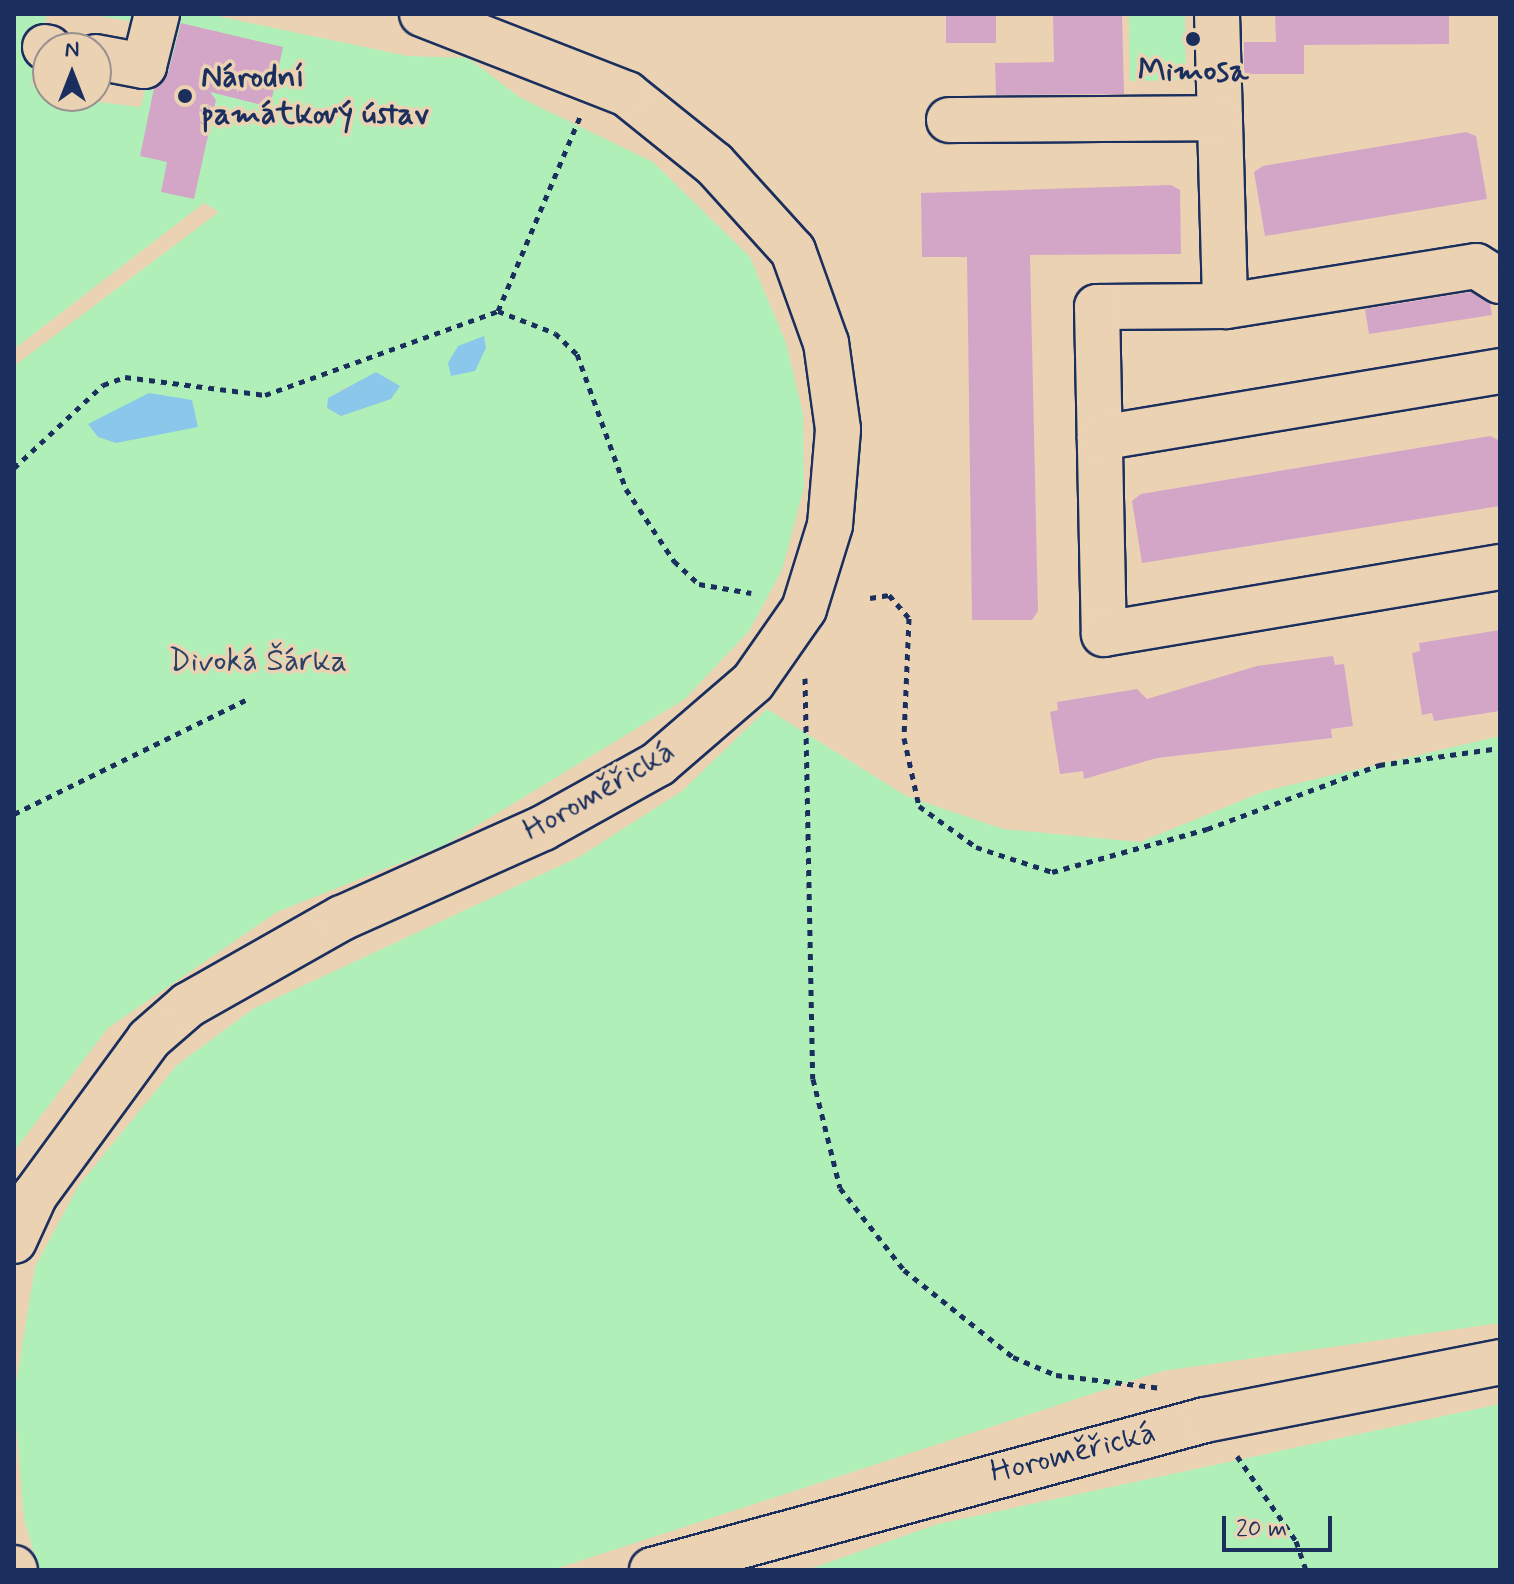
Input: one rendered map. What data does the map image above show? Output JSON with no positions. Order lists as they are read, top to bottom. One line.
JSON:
{"streets":{"main road":["Horoměřická"]},"parks":["Divoká Šárka"],"places":["Mimosa","Národní památkový ústav"],"scale_bar":"20 m","north":"top"}
